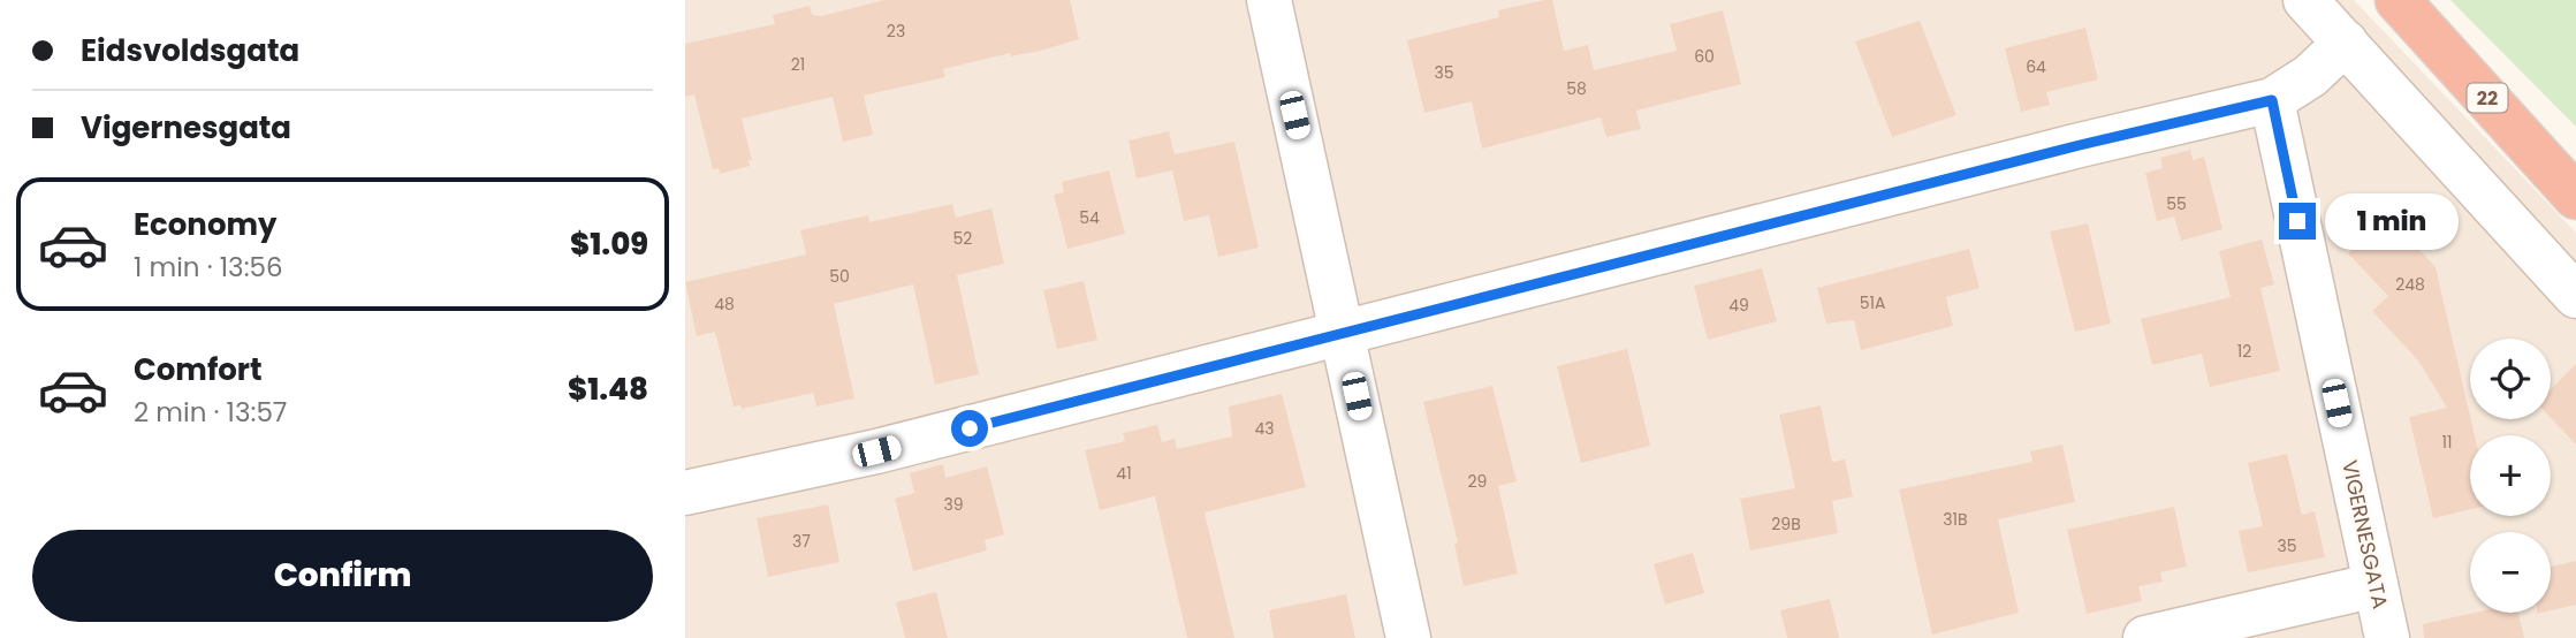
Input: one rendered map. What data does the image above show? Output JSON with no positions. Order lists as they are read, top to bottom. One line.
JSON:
{"streets":{"highway":["22"],"street":["VIGERNESGATA"]},"house_numbers":["23","60","21","64","35","58","55","54","52","50","248","51A","48","49","12","43","11","41","29","39","31B","29B","37","35"],"page":{"banner":["Eidsvoldsgata","Vigernesgata"],"list":[{"name":"Economy","note":"1 min · 13:56","value":"$1.09"},{"name":"Comfort","note":"2 min · 13:57","value":"$1.48"}],"bubble":"1 min","map_buttons":["+","−"],"buttons":"Confirm"}}
